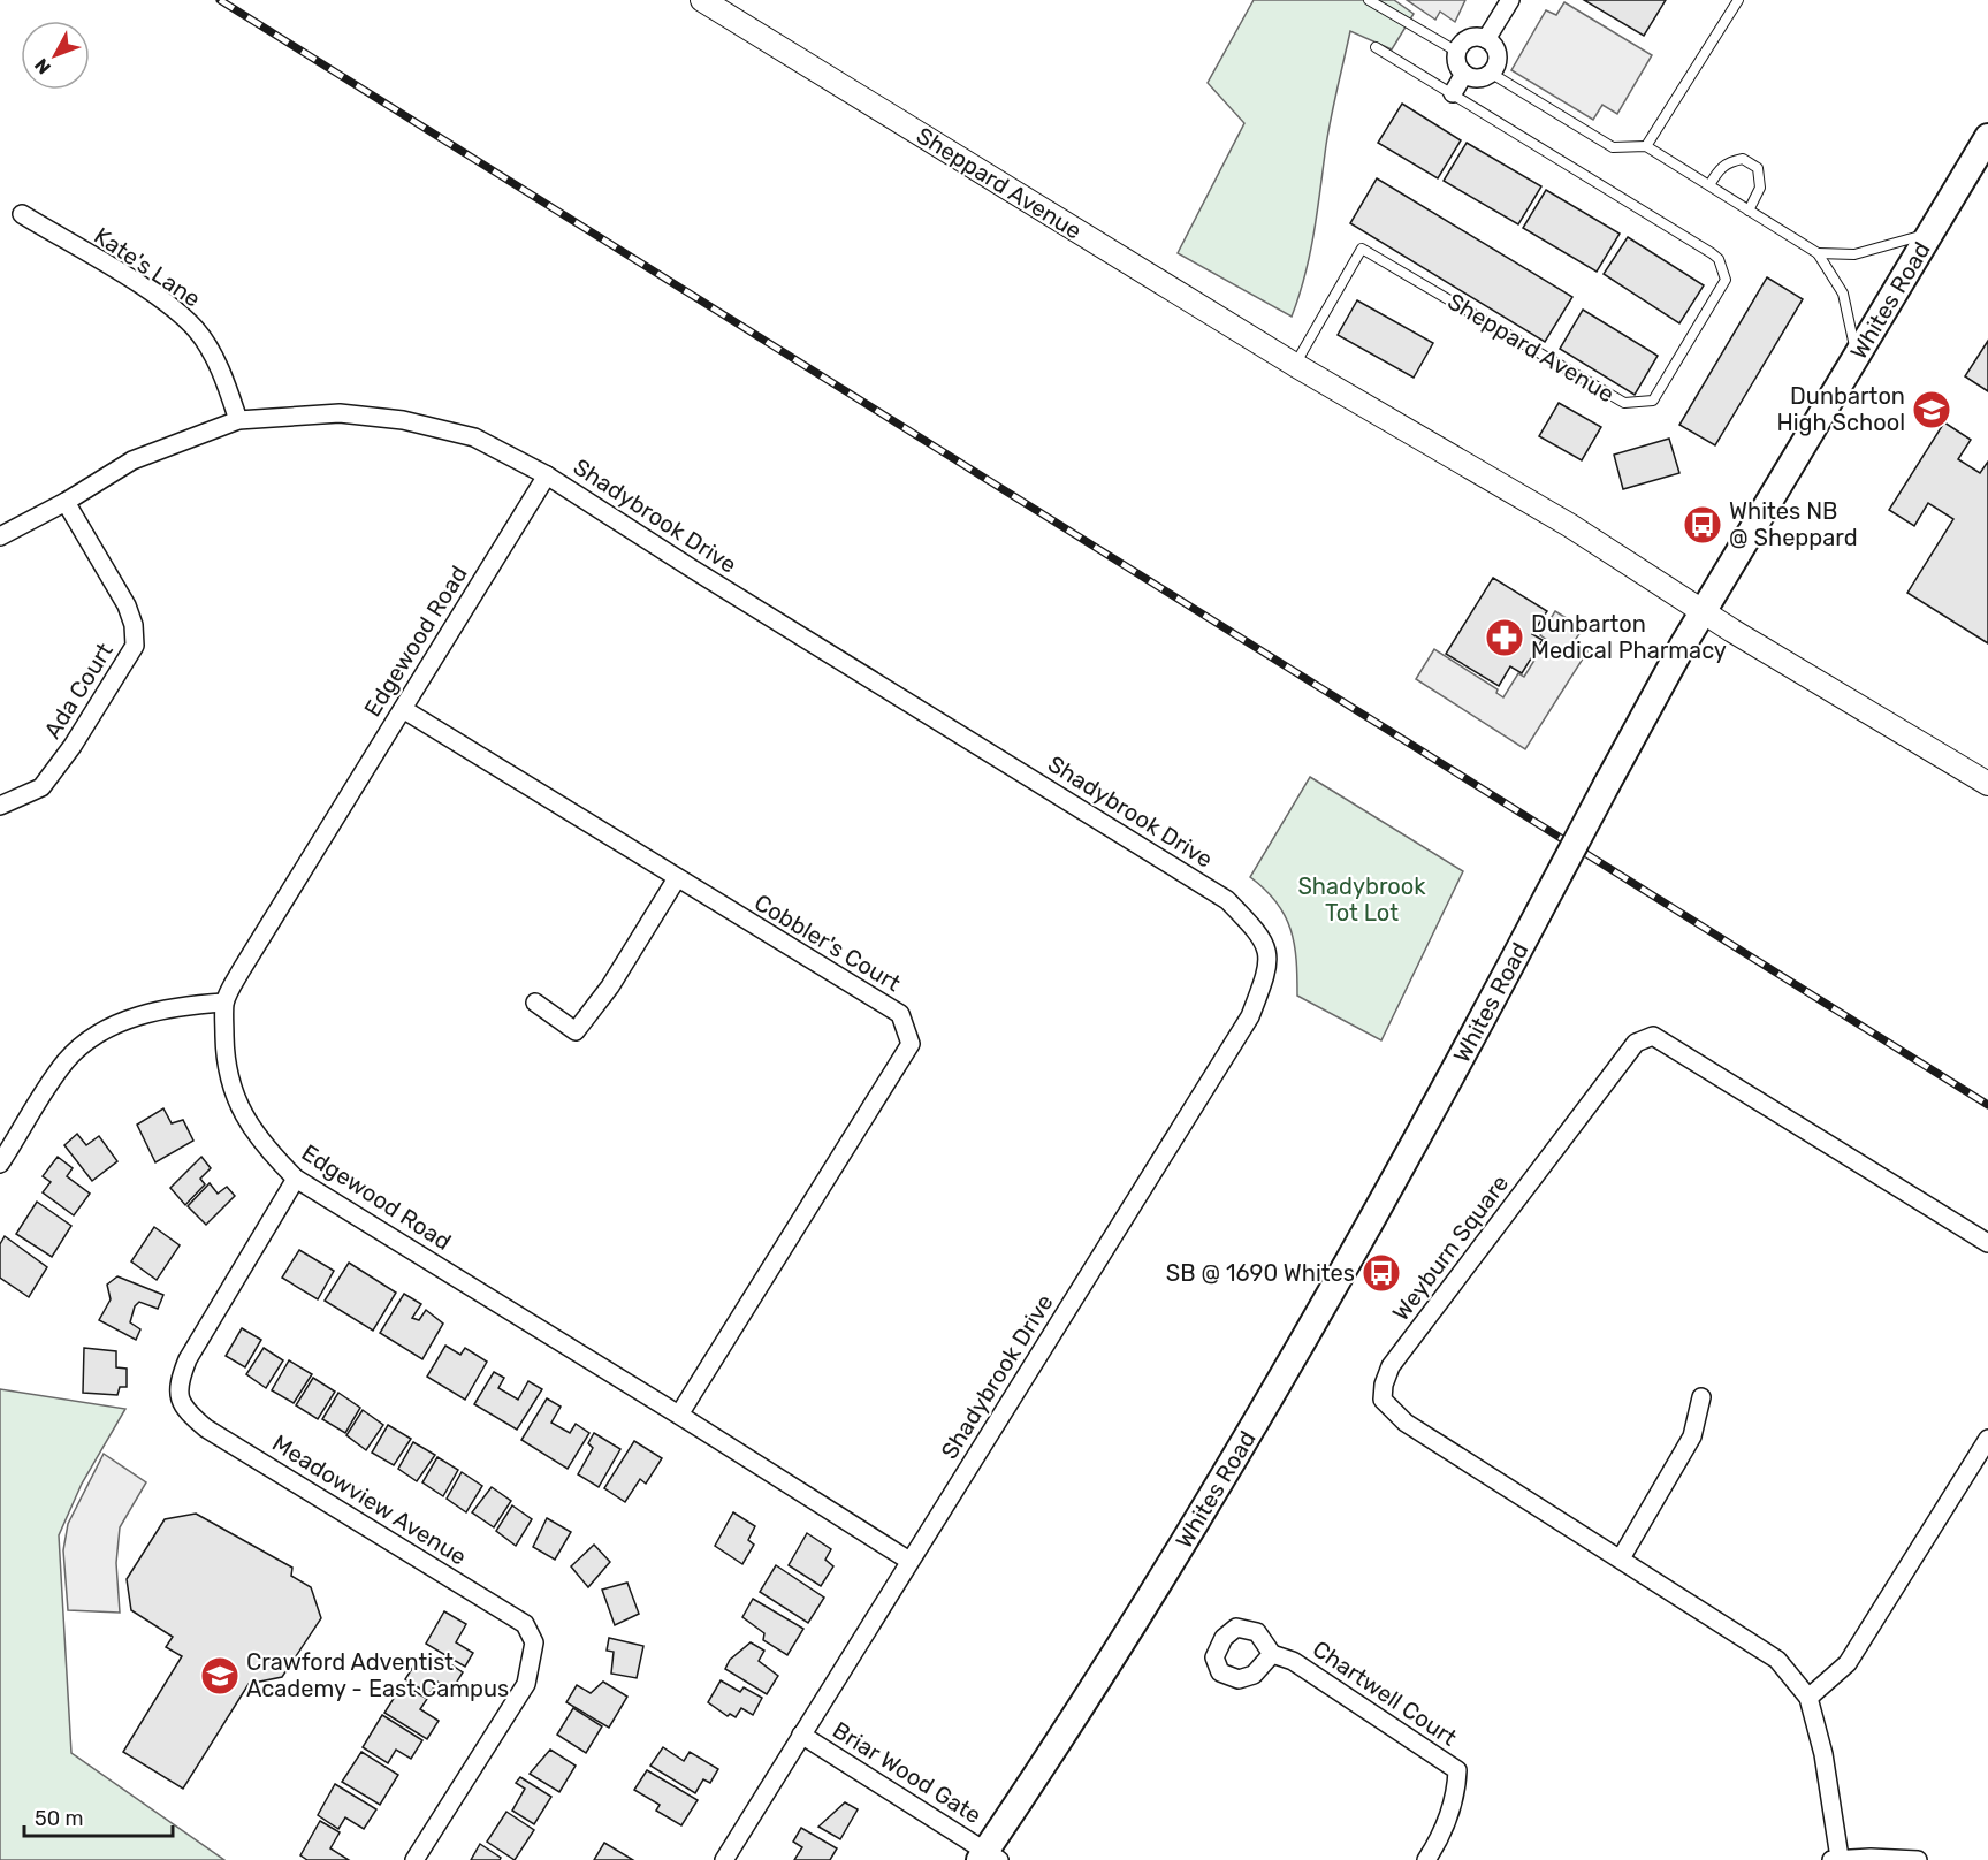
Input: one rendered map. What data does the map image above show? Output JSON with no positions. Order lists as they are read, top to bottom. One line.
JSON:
{"streets":{"main road":["Whites Road"],"street":["Sheppard Avenue","Kate's Lane","Shadybrook Drive","Edgewood Road","Ada Court","Cobbler's Court","Weyburn Square","Meadowview Avenue","Chartwell Court","Briar Wood Gate"]},"crossings":[["Sheppard Avenue","Whites Road"],["Kate's Lane","Shadybrook Drive"],["Whites Road","Briar Wood Gate"],["Shadybrook Drive","Edgewood Road"],["Shadybrook Drive","Ada Court"],["Shadybrook Drive","Briar Wood Gate"],["Edgewood Road","Cobbler's Court"],["Edgewood Road","Meadowview Avenue"]],"parks":["Shadybrook Tot Lot"],"places":{"school or university":["Dunbarton High School","Crawford Adventist Academy - East Campus"],"bus stop":["Whites NB @ Sheppard","SB @ 1690 Whites"],"pharmacy":["Dunbarton Medical Pharmacy"]},"scale_bar":"50 m","north":"bottom left"}
